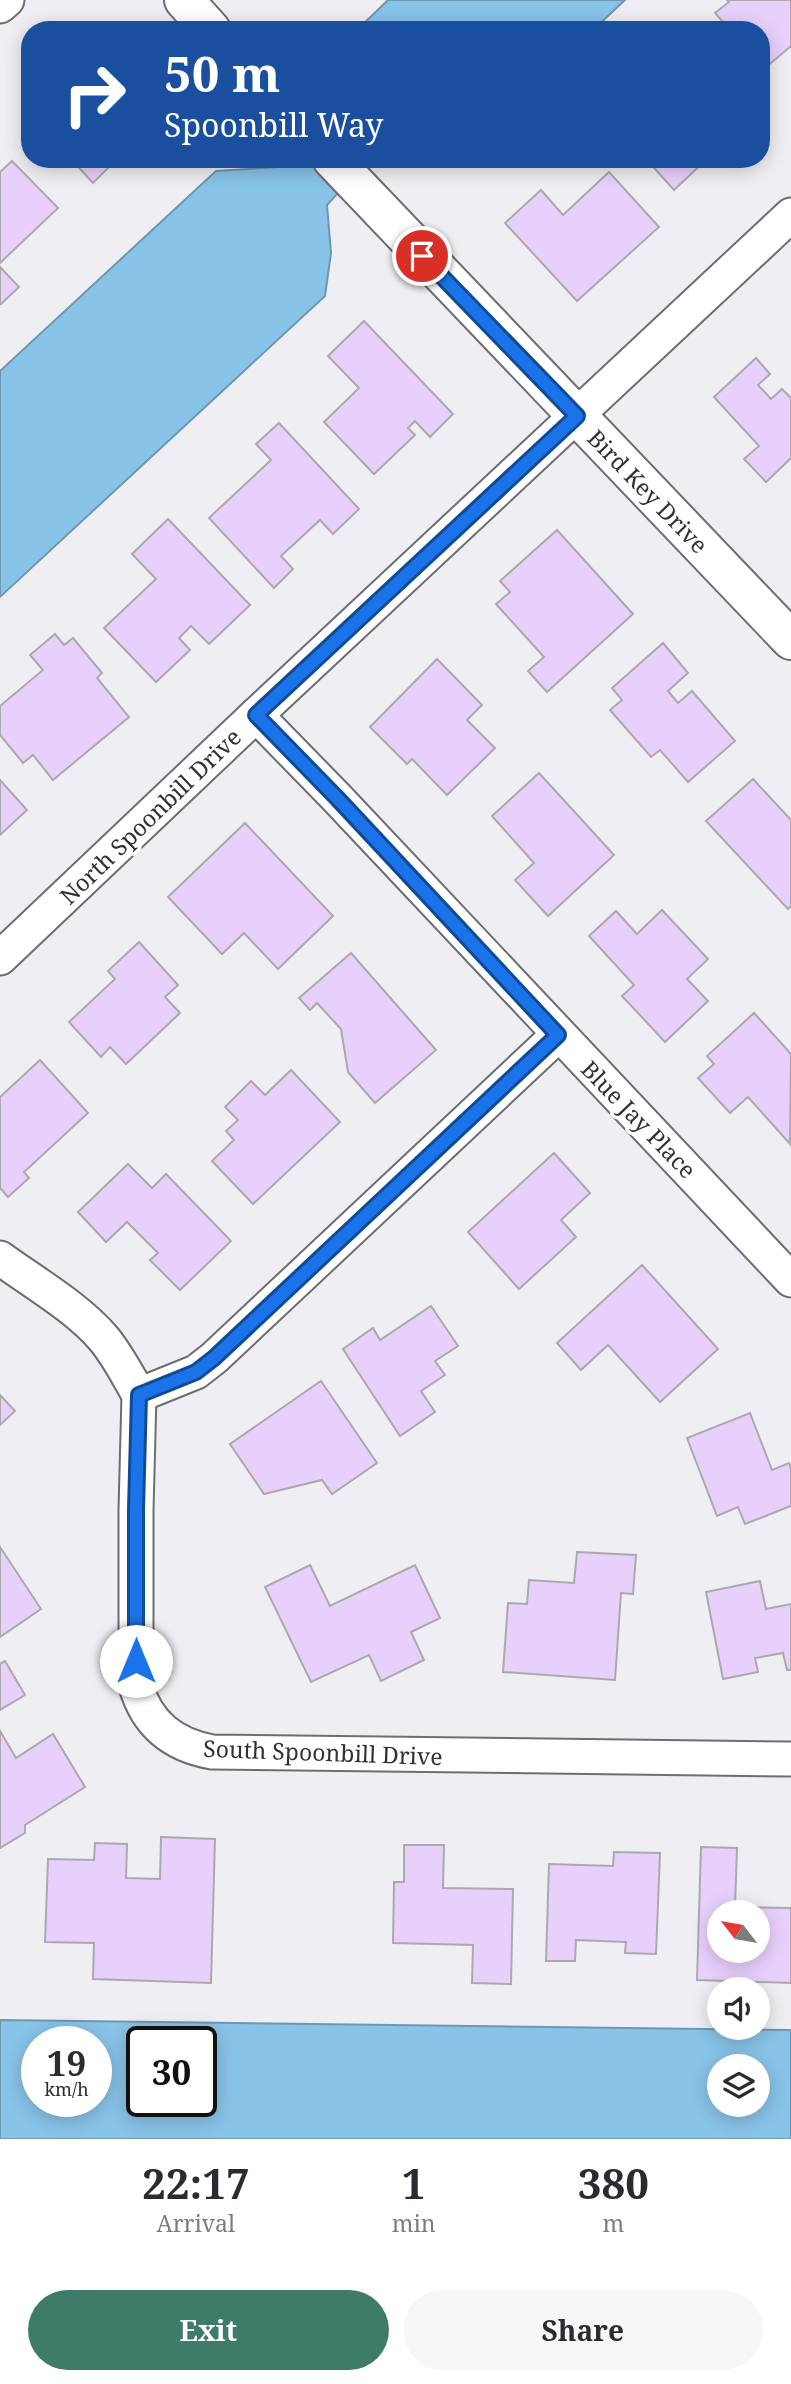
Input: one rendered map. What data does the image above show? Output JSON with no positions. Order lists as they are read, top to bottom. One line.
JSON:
{"streets":{"street":["Bird Key Drive","North Spoonbill Drive","Blue Jay Place","South Spoonbill Drive"]},"crossings":[["Bird Key Drive","North Spoonbill Drive"],["North Spoonbill Drive","Blue Jay Place"]],"north":"top left","page":{"turn":["50 m","Spoonbill Way"],"speed":"19 km/h","limit":"30","eta":["22:17","Arrival","1","min","380","m"],"buttons":["Exit","Share"]}}
